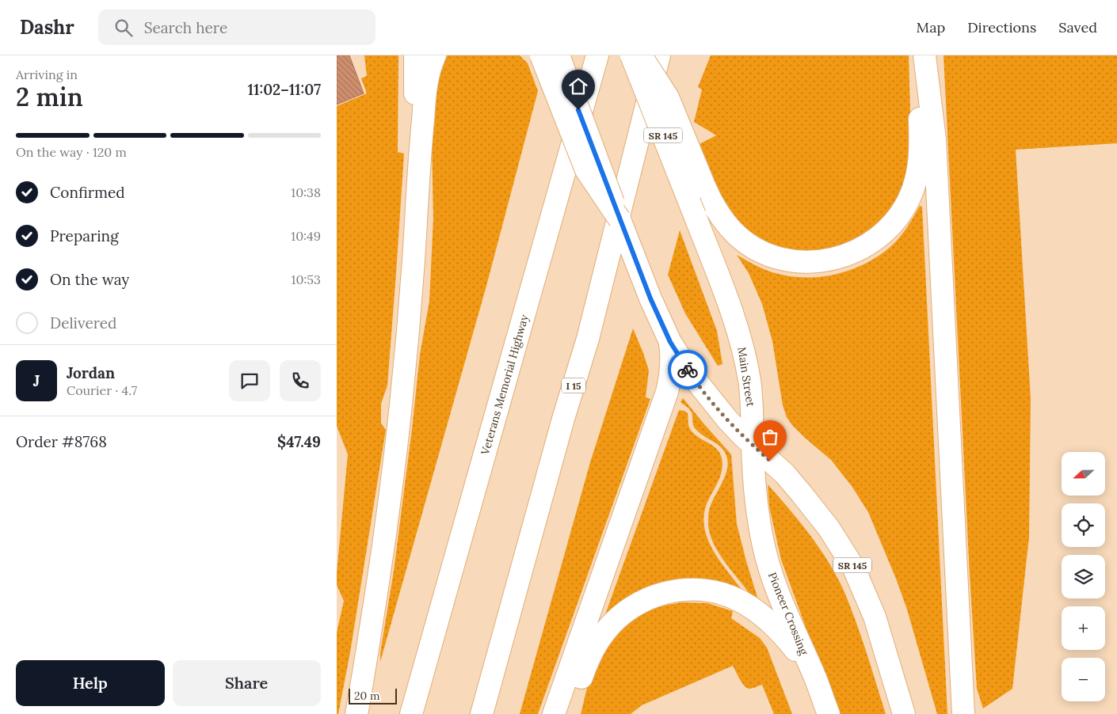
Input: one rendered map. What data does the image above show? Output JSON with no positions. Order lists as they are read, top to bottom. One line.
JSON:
{"streets":{"main road":["SR 145","Main Street","Veterans Memorial Highway","I 15","Pioneer Crossing"]},"crossings":[["SR 145","Main Street"],["SR 145","Pioneer Crossing"],["Main Street","Pioneer Crossing"]],"scale_bar":"20 m","north":"left","page":{"header":"Dashr","search":"Search here","nav":["Map","Directions","Saved"],"heading":["2 min","Arriving in","11:02–11:07"],"panel":["Jordan","Courier · 4.7","Order #8768","$47.49"],"bar":"On the way · 120 m","list":[["Confirmed","10:38"],["Preparing","10:49"],["On the way","10:53"],"Delivered"],"round":"J","map_buttons":["+","−"],"buttons":["Help","Share"],"scale":"20 m"}}
